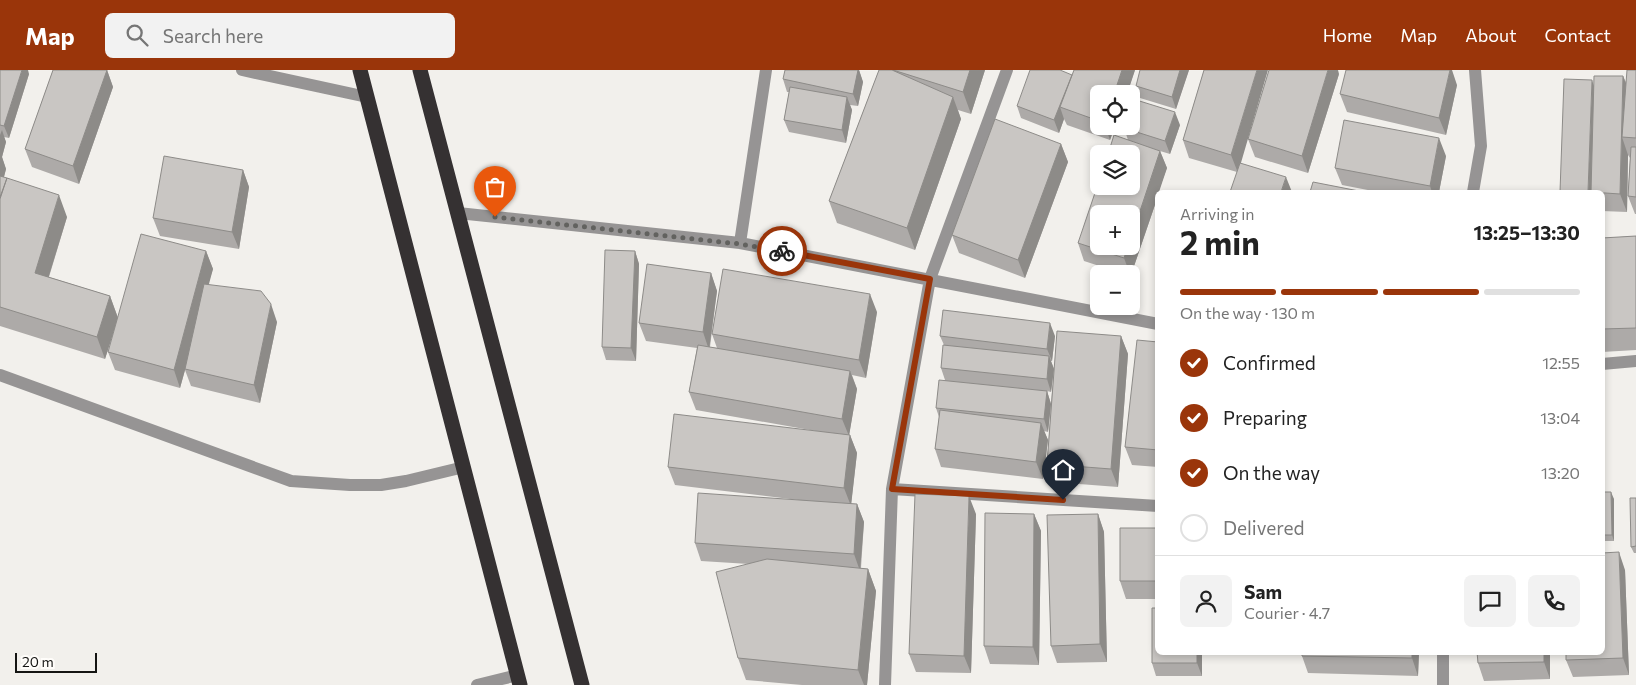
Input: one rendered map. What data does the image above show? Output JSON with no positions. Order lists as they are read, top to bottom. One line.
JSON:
{"scale_bar":"20 m","page":{"header":"Map","search":"Search here","nav":["Home","Map","About","Contact"],"map_buttons":["+","−"],"heading":["2 min","Arriving in","13:25–13:30"],"panel":["Sam","Courier · 4.7"],"bar":"On the way · 130 m","list":[["Confirmed","12:55"],["Preparing","13:04"],["On the way","13:20"],"Delivered"],"scale":"20 m"}}
